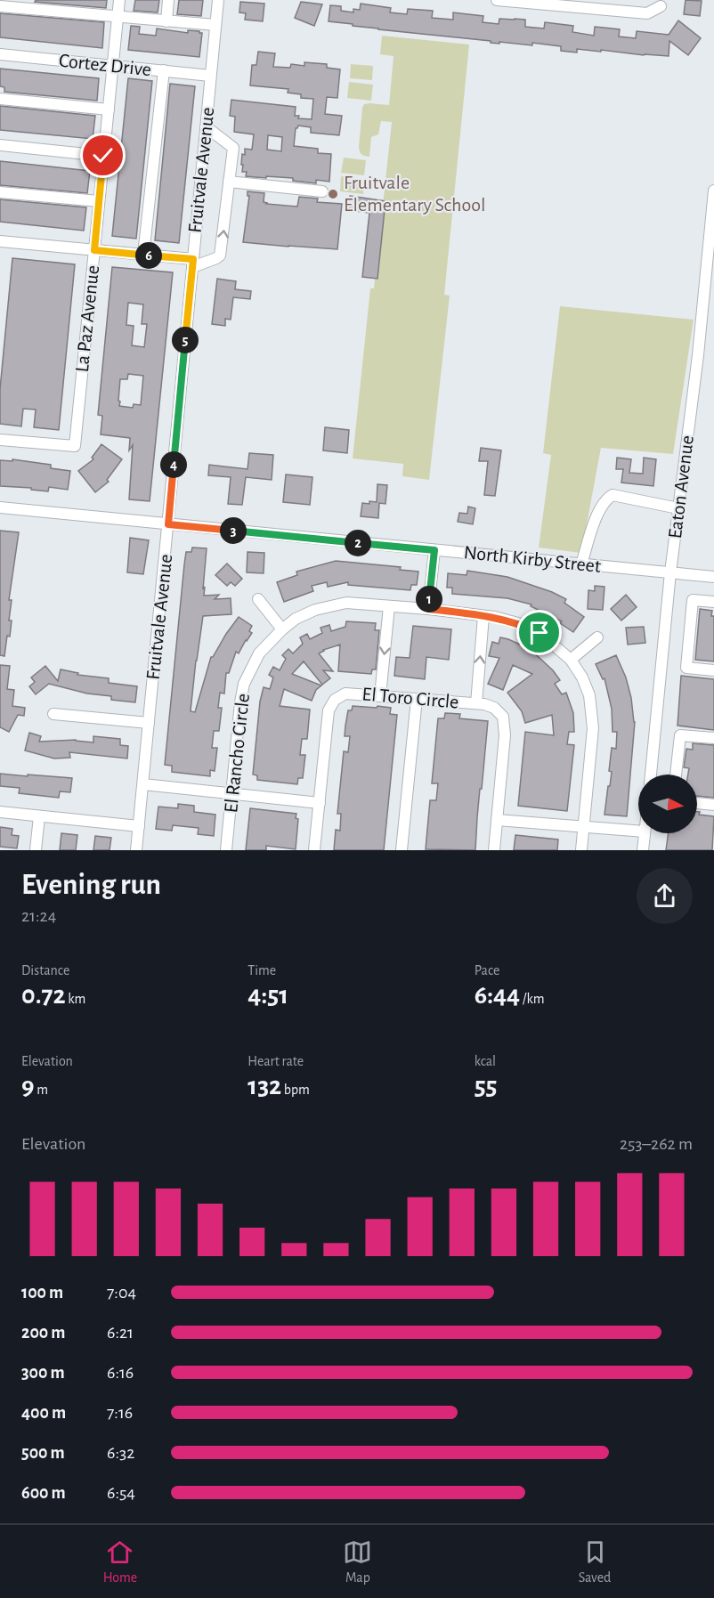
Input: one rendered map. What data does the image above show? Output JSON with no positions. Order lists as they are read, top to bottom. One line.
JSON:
{"streets":{"street":["Cortez Drive","Fruitvale Avenue","La Paz Avenue","Eaton Avenue","North Kirby Street","El Toro Circle","El Rancho Circle"]},"crossings":[["Cortez Drive","Fruitvale Avenue"],["Cortez Drive","La Paz Avenue"],["Fruitvale Avenue","North Kirby Street"],["Eaton Avenue","North Kirby Street"]],"places":["Fruitvale Elementary School"],"north":"right","page":{"pins":["6","5","4","3","2","1"],"heading":["Evening run","21:24"],"stats":[["Distance","0.72 km"],["Time","4:51"],["Pace","6:44 /km"],["Elevation","9 m"],["Heart rate","132 bpm"],["kcal","55"]],"chart":["Elevation","253–262 m"],"list":[{"name":"100 m","note":"7:04"},{"name":"200 m","note":"6:21"},{"name":"300 m","note":"6:16"},{"name":"400 m","note":"7:16"},{"name":"500 m","note":"6:32"},{"name":"600 m","note":"6:54"}],"tabs":["Home","Map","Saved"]}}
